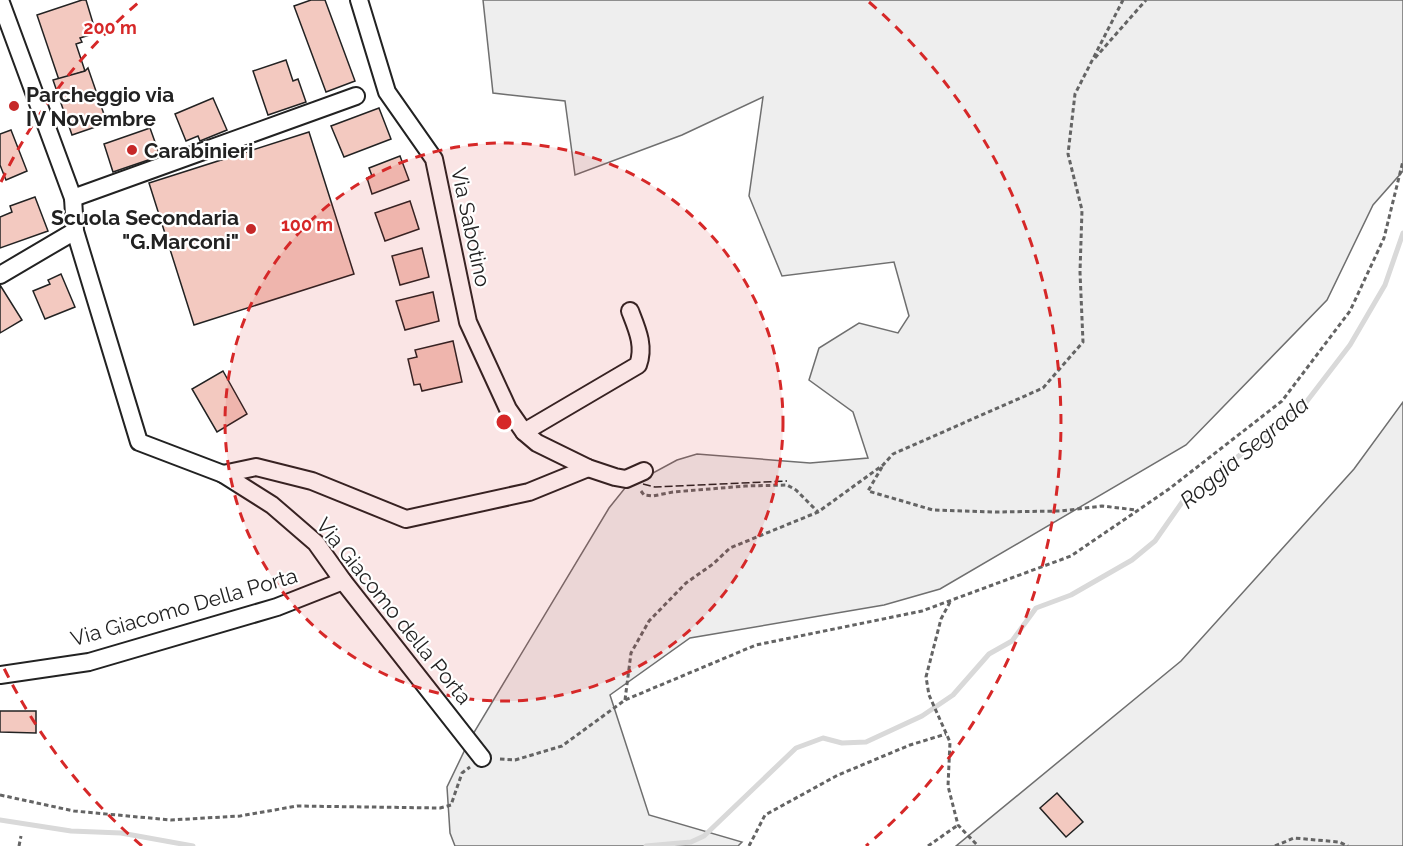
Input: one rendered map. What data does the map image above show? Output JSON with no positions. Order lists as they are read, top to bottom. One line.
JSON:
{"streets":{"street":["Via Sabotino","Via Giacomo Della Porta","Via Giacomo della Porta"]},"crossings":[["Via Giacomo Della Porta","Via Giacomo della Porta"]],"water":["Roggia Segrada"],"places":["Parcheggio via IV Novembre","Carabinieri","Scuola Secondaria \"G.Marconi\""],"rings":["200 m","100 m"]}
